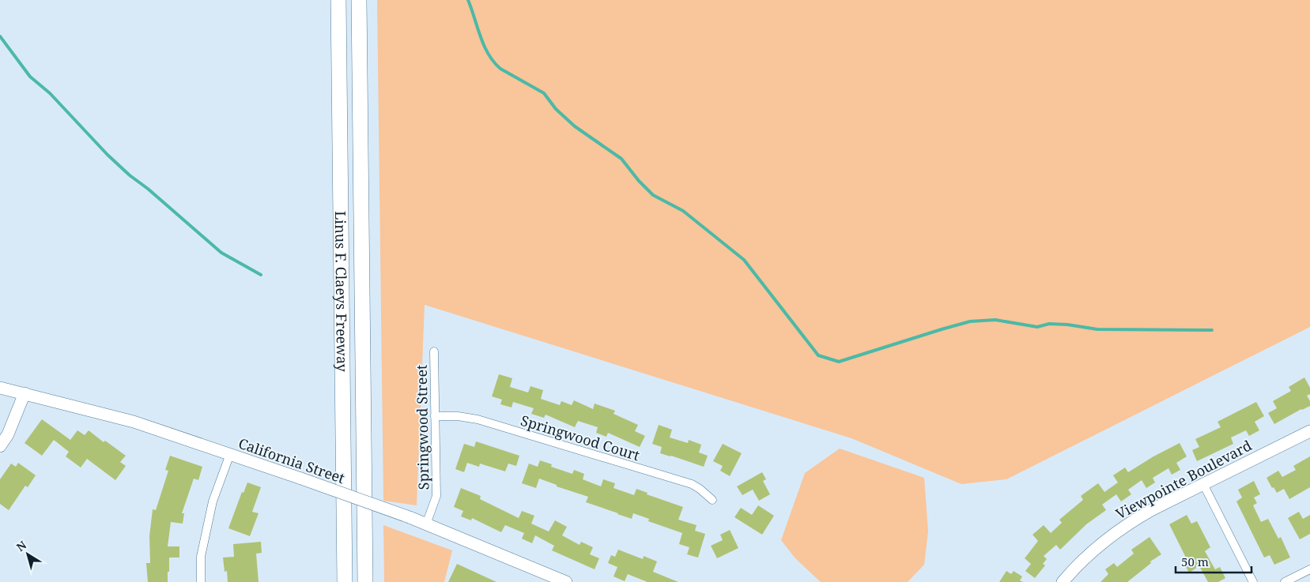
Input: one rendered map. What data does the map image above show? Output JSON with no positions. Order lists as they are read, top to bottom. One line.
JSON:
{"streets":{"highway":["Linus F. Claeys Freeway"],"street":["Springwood Street","Springwood Court","California Street","Viewpointe Boulevard"]},"crossings":[["Springwood Street","Springwood Court"],["Springwood Street","California Street"]],"scale_bar":"50 m","north":"top left"}
